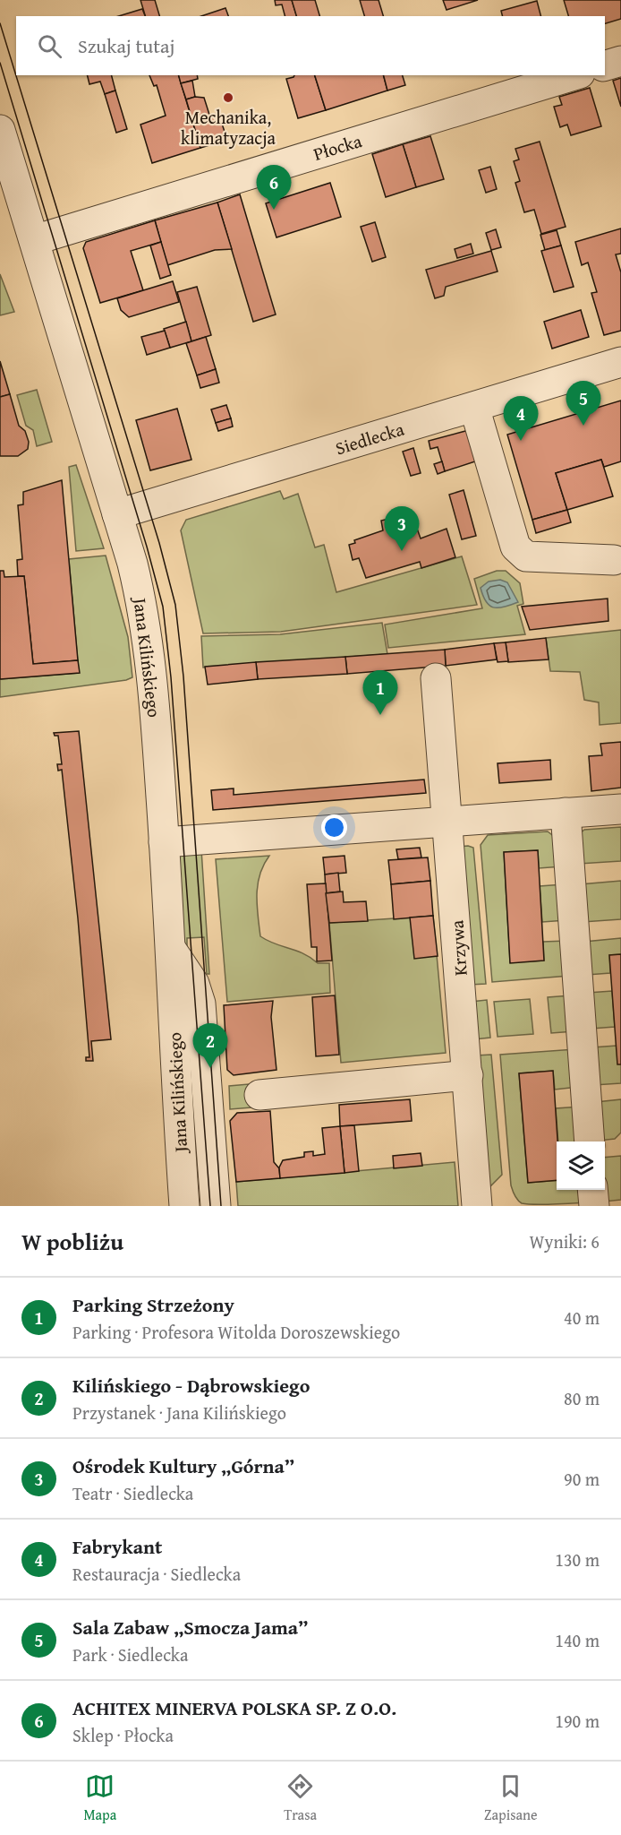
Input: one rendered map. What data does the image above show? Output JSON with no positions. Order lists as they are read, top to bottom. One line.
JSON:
{"streets":{"street":["Płocka","Siedlecka","Jana Kilińskiego","Krzywa"]},"crossings":[["Płocka","Jana Kilińskiego"],["Siedlecka","Jana Kilińskiego"]],"places":["Mechanika, klimatyzacja"],"page":{"search":"Szukaj tutaj","pins":["6","5","4","3","1","2"],"heading":["W pobliżu","Wyniki: 6"],"list":[{"mark":"1","name":"Parking Strzeżony","note":"Parking · Profesora Witolda Doroszewskiego","value":"40 m"},{"mark":"2","name":"Kilińskiego - Dąbrowskiego","note":"Przystanek · Jana Kilińskiego","value":"80 m"},{"mark":"3","name":"Ośrodek Kultury „Górna”","note":"Teatr · Siedlecka","value":"90 m"},{"mark":"4","name":"Fabrykant","note":"Restauracja · Siedlecka","value":"130 m"},{"mark":"5","name":"Sala Zabaw „Smocza Jama”","note":"Park · Siedlecka","value":"140 m"},{"mark":"6","name":"ACHITEX MINERVA POLSKA SP. Z O.O.","note":"Sklep · Płocka","value":"190 m"}],"nav":["Mapa","Trasa","Zapisane"]}}
